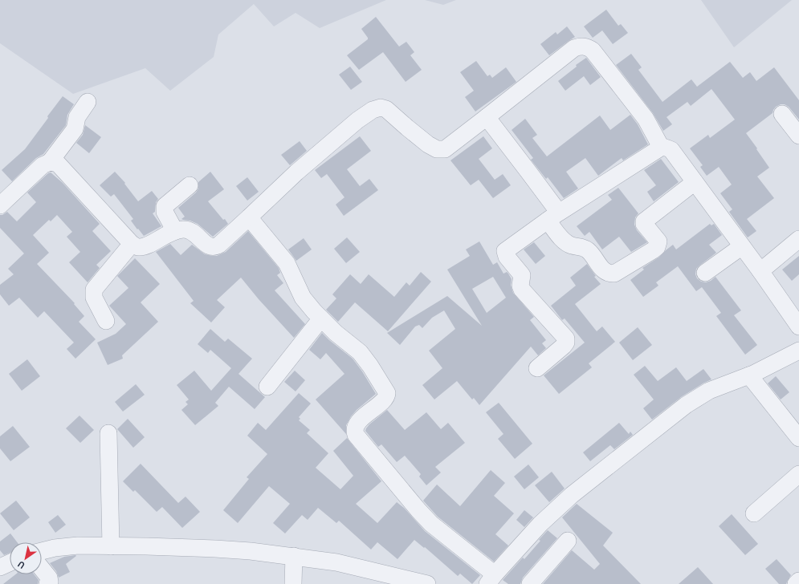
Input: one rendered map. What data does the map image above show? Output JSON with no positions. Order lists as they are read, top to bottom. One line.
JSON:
{"north":"bottom left"}
